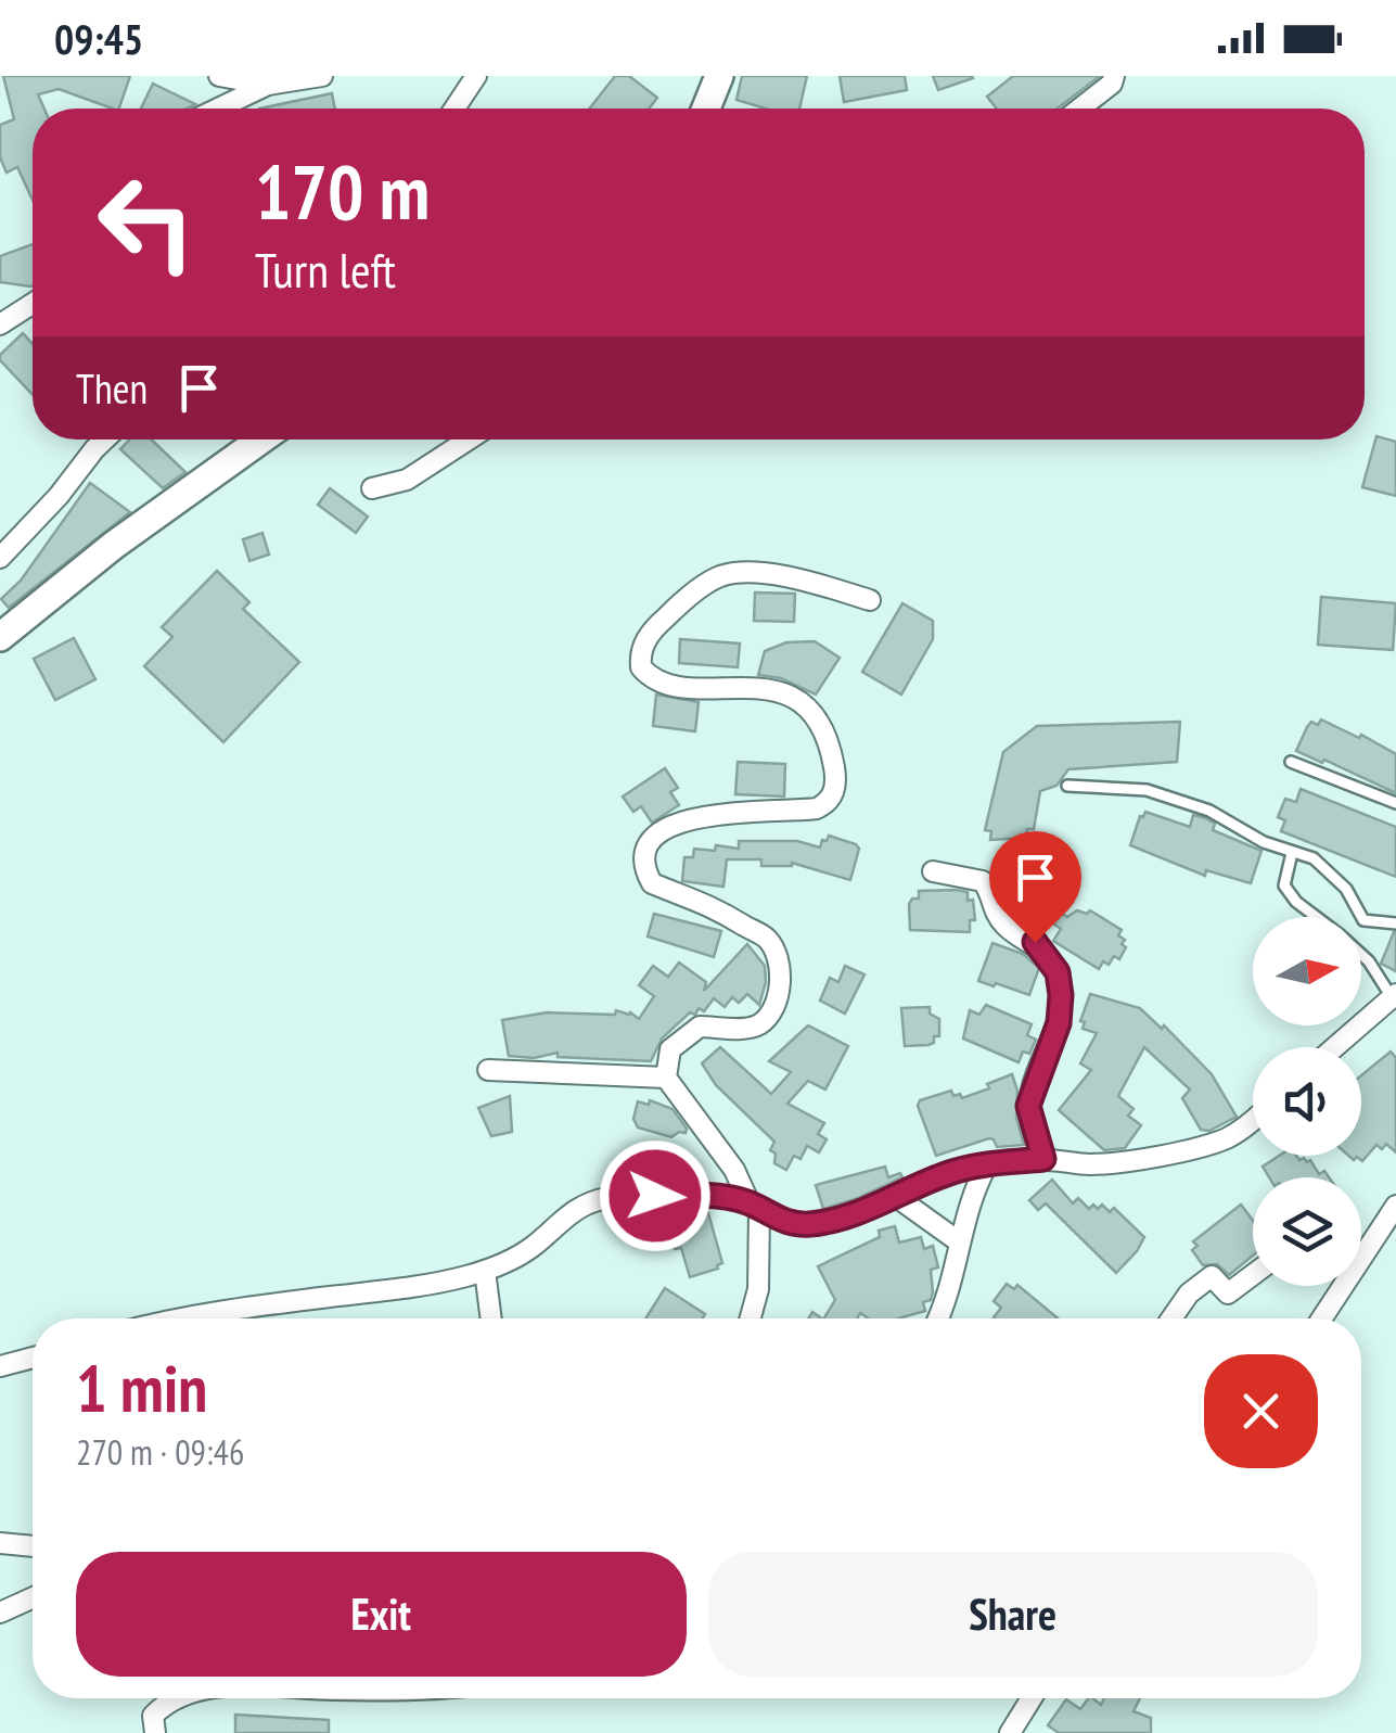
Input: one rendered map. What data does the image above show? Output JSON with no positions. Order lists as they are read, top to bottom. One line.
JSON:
{"north":"right","page":{"status":"09:45","turn":["170 m","Turn left"],"then":"Then","heading":["1 min","270 m · 09:46"],"buttons":["Exit","Share"]}}
